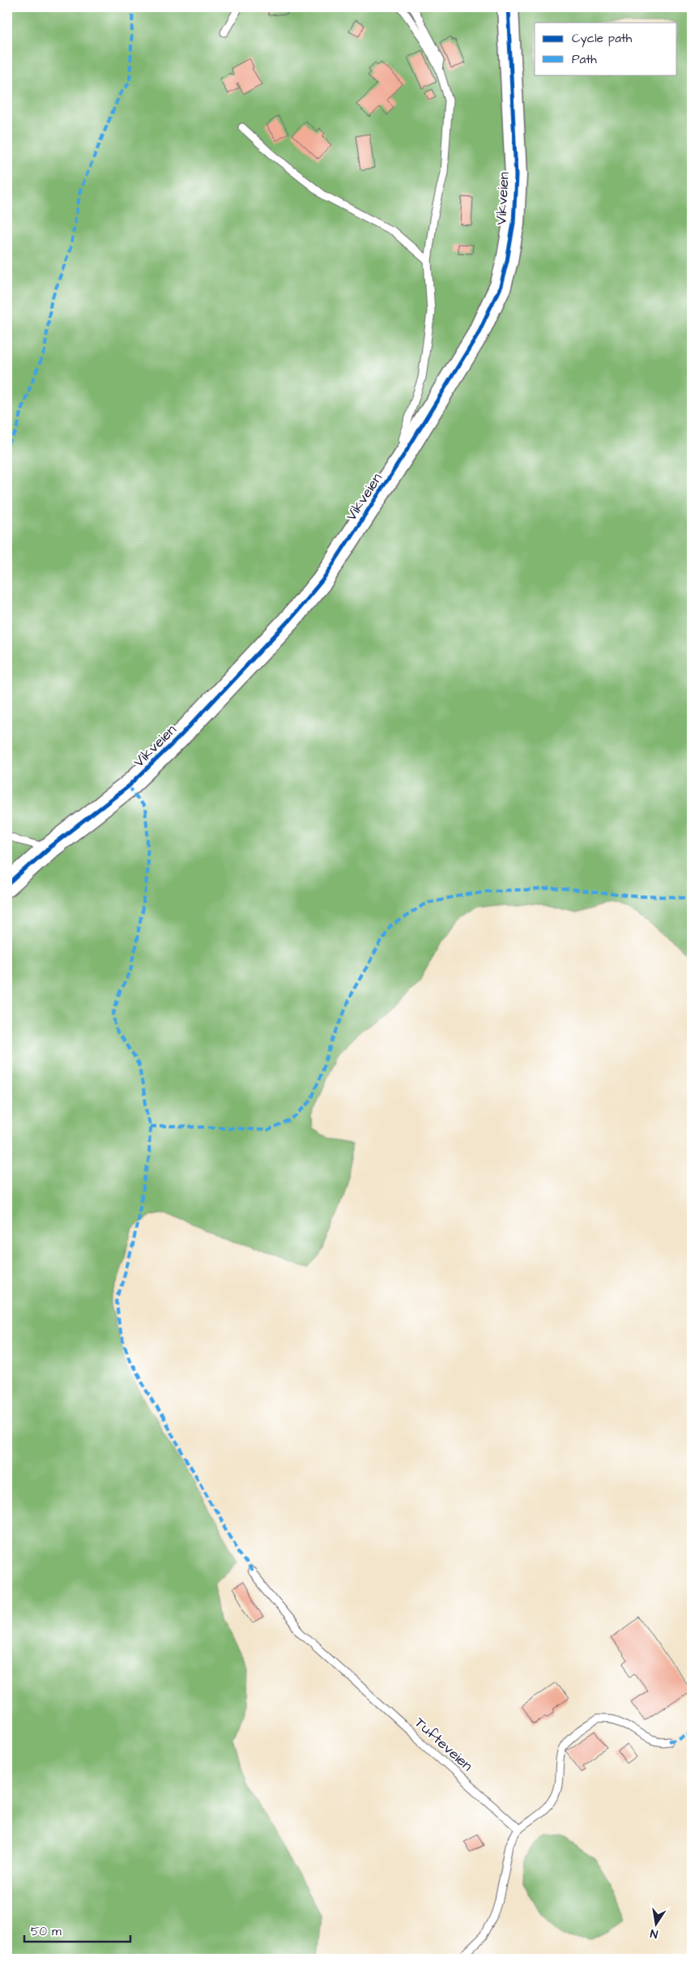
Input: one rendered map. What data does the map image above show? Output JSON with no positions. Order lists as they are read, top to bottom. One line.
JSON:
{"streets":{"street":["Vikveien"],"lane":["Tufteveien"]},"legend":["Cycle path","Path"],"scale_bar":"50 m","north":"bottom"}
